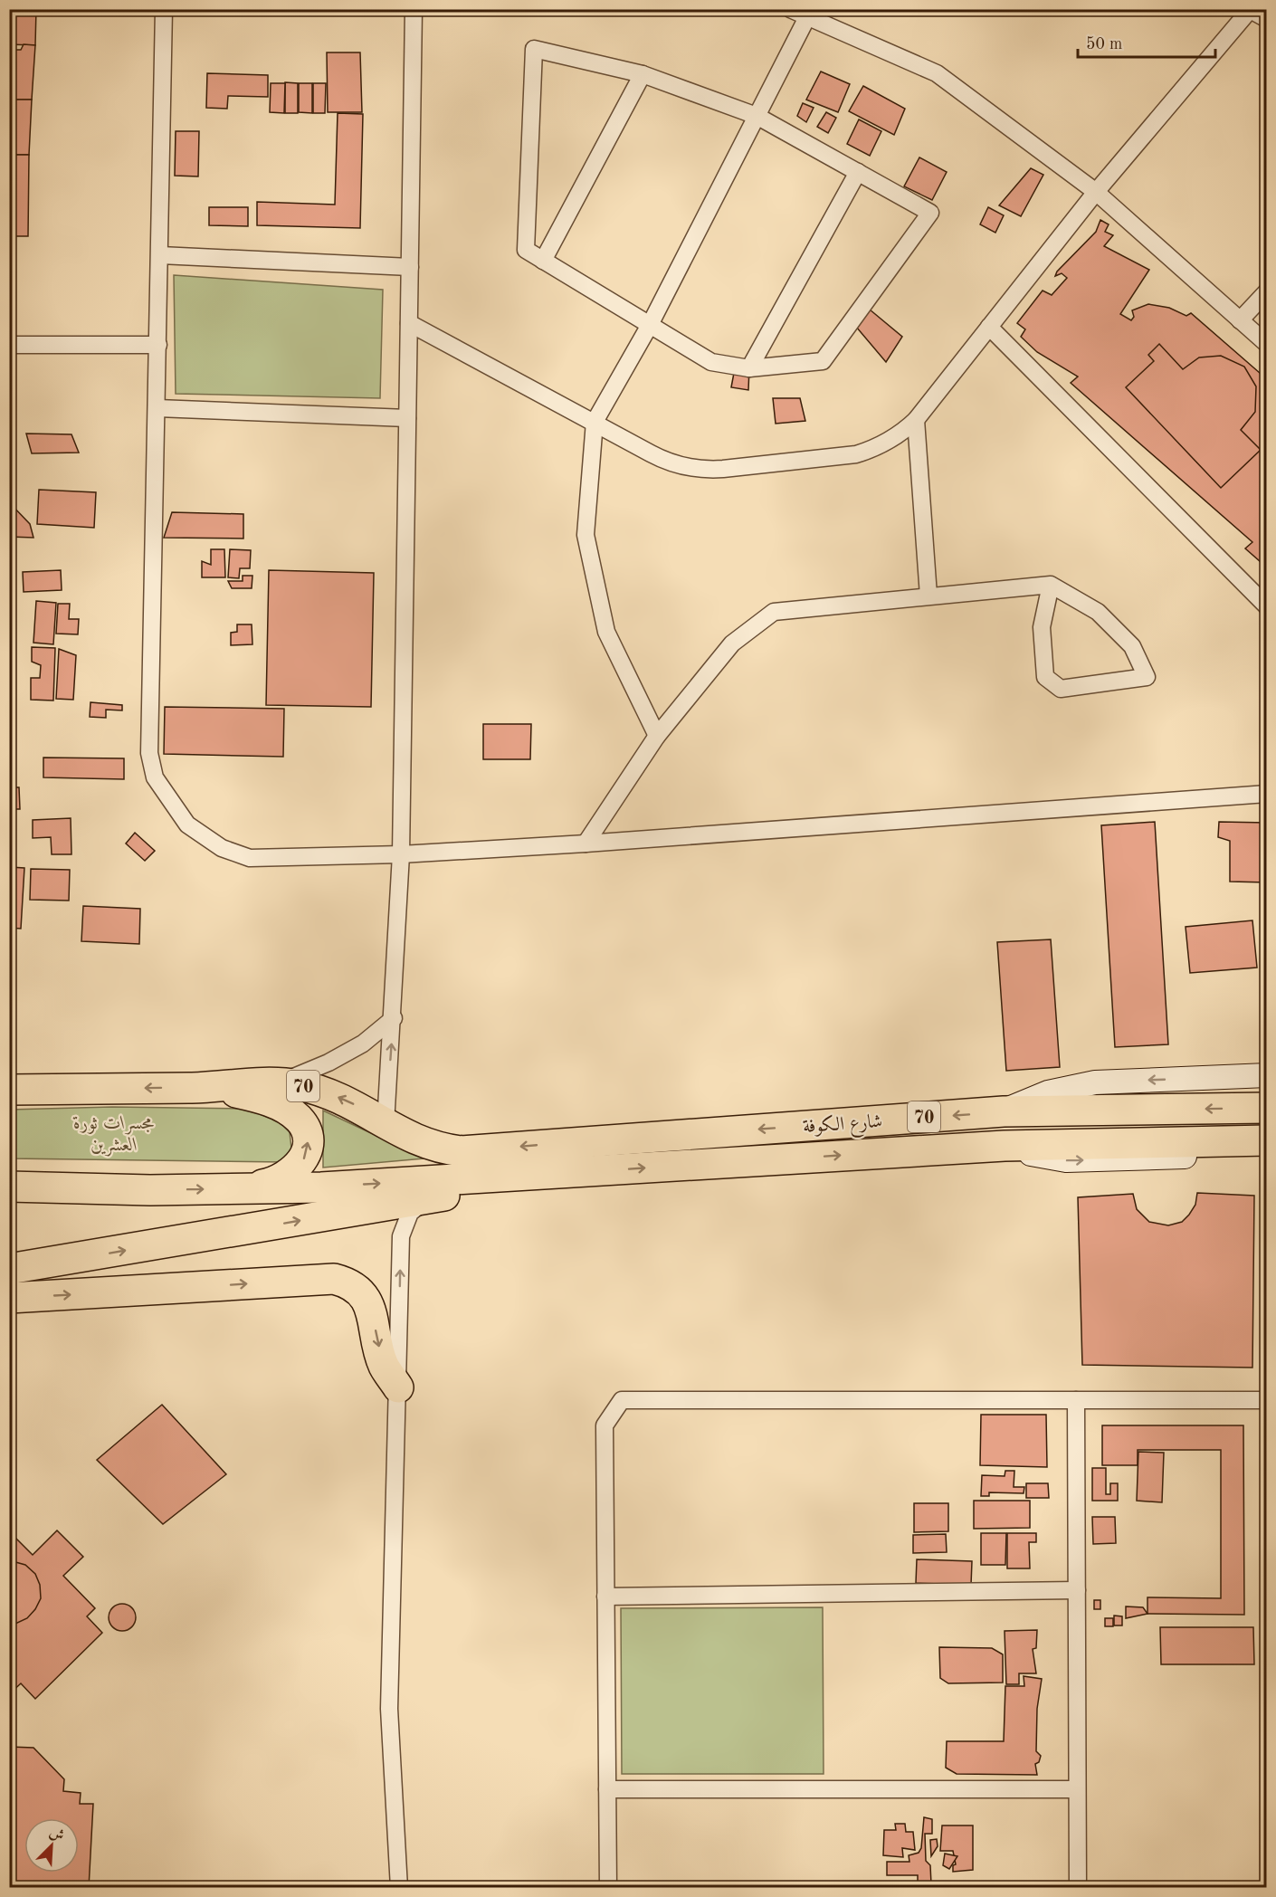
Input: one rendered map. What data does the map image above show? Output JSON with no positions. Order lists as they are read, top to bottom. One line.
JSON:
{"streets":{"highway":["70","شارع الكوفة"]},"crossings":[["70","شارع الكوفة"]],"parks":["مجسرات ثورة العشرين"],"scale_bar":"50 m","north":"top right"}
